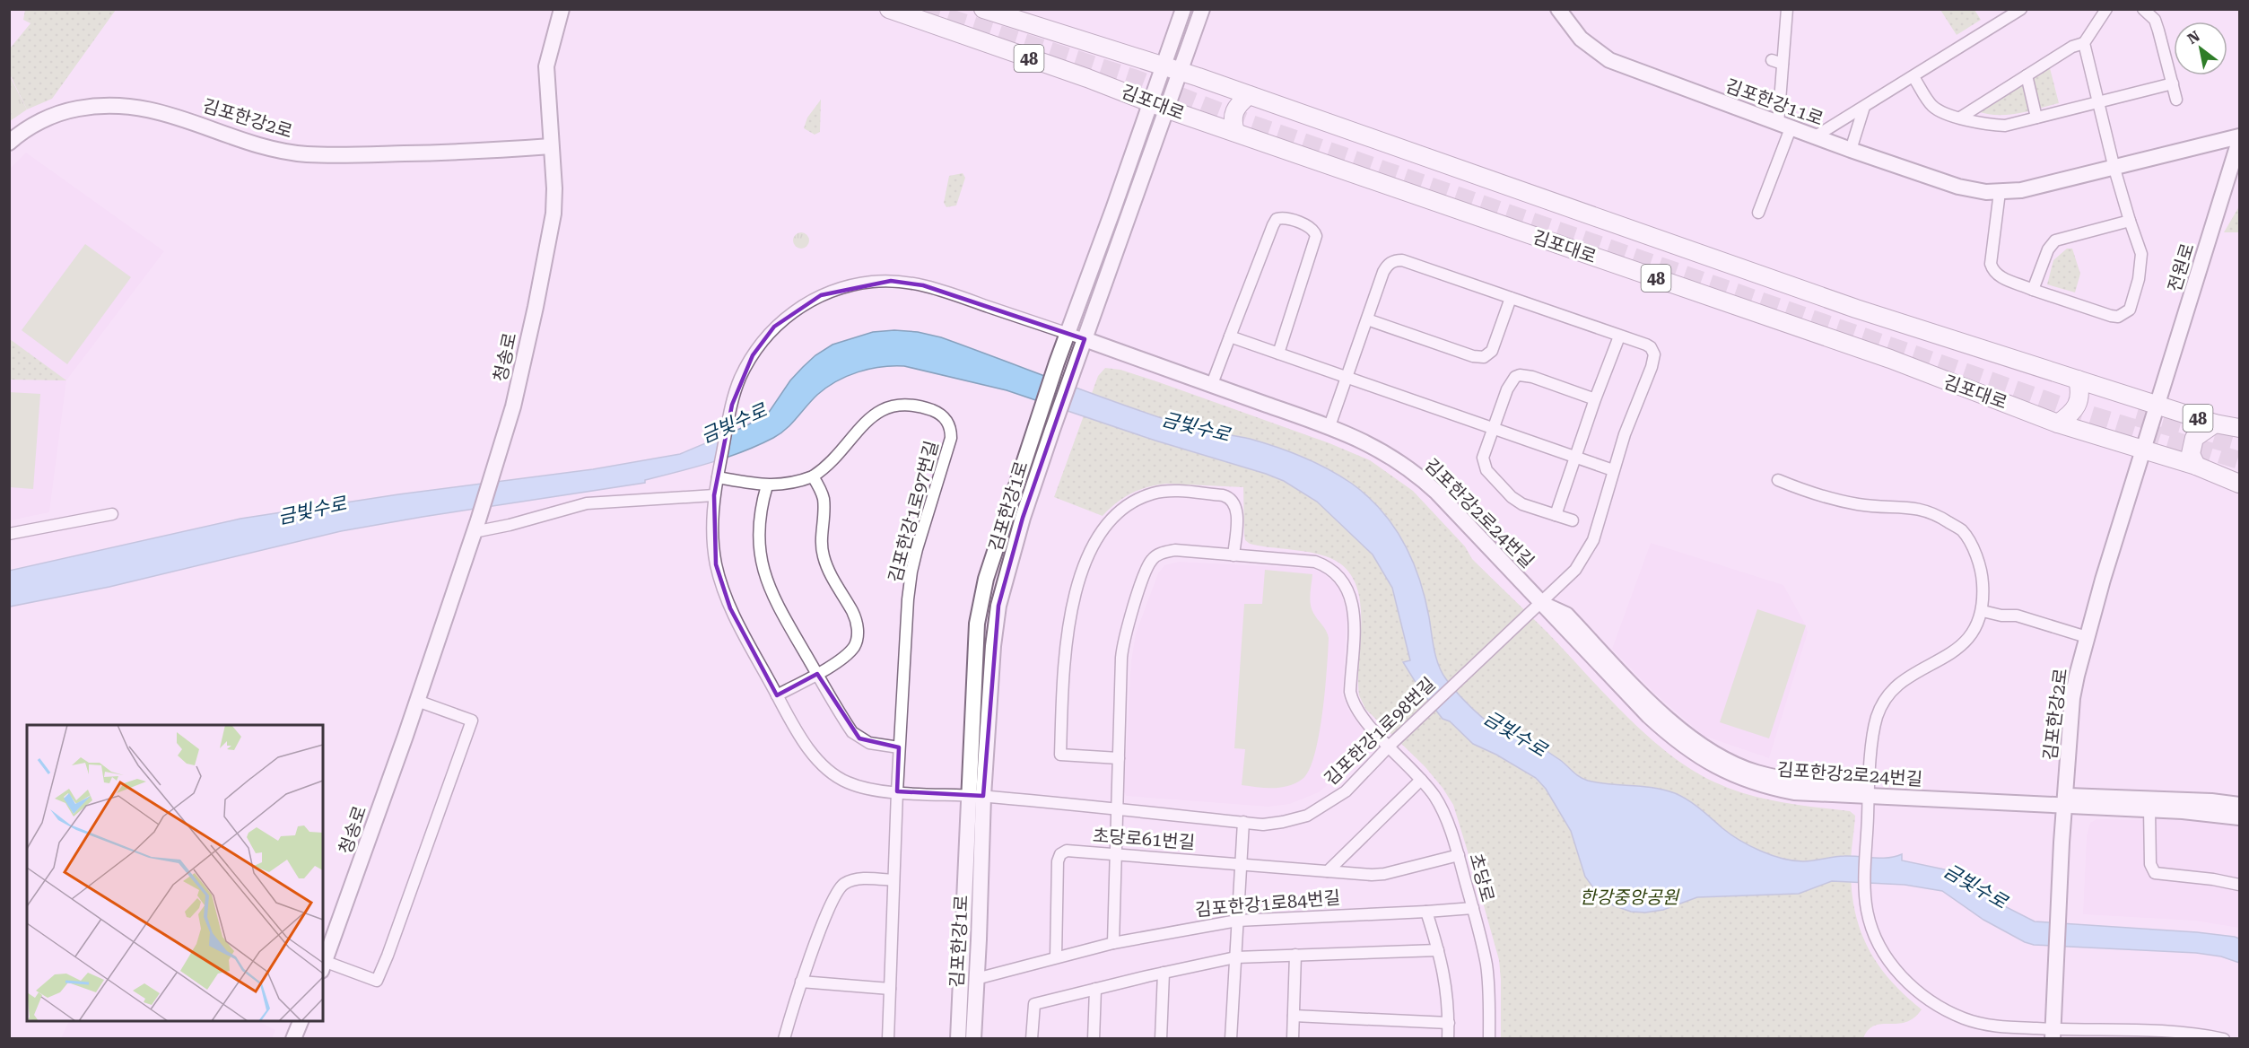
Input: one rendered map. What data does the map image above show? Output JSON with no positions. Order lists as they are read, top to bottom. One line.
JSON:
{"streets":{"main road":["48","김포대로"],"street":["김포한강11로","김포한강2로","전원로","청송로","김포한강1로","김포한강1로97번길","김포한강2로24번길","김포한강1로98번길","초당로61번길","초당로","김포한강1로84번길"]},"crossings":[["김포대로","김포한강2로"],["김포대로","전원로"],["김포대로","김포한강1로"],["김포한강2로","전원로"],["김포한강2로","청송로"],["김포한강2로","김포한강2로24번길"],["김포한강1로","김포한강2로24번길"],["김포한강1로","김포한강1로98번길"],["김포한강1로","김포한강1로84번길"],["김포한강2로24번길","김포한강1로98번길"],["김포한강1로98번길","초당로"],["초당로61번길","초당로"],["초당로61번길","김포한강1로84번길"],["초당로","김포한강1로84번길"]],"water":["금빛수로"],"parks":["한강중앙공원"],"north":"top left"}
